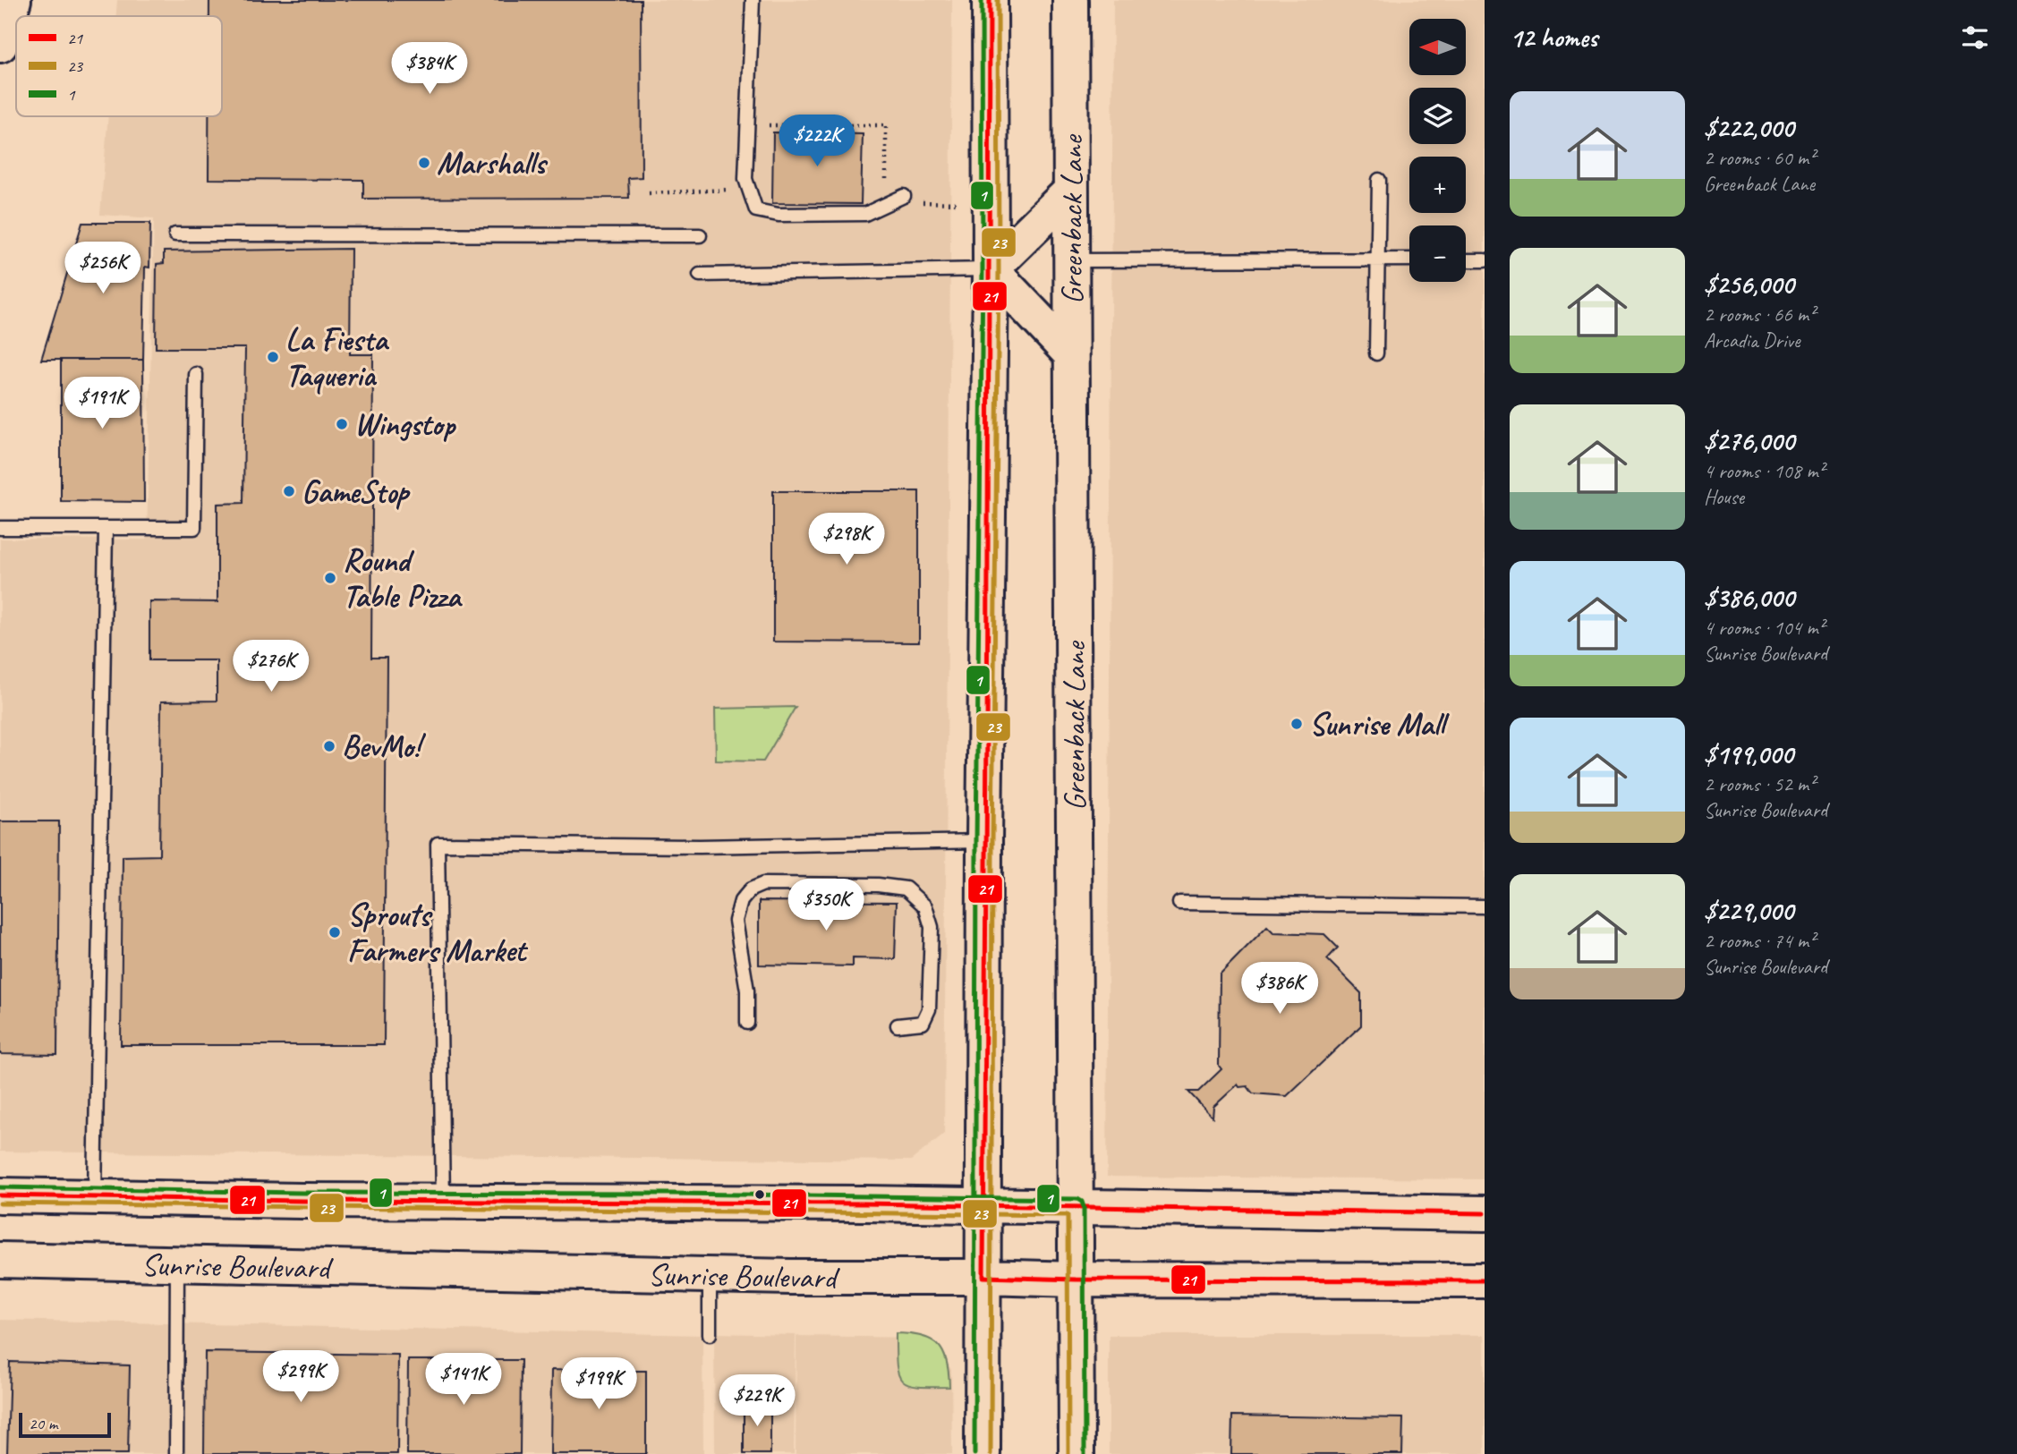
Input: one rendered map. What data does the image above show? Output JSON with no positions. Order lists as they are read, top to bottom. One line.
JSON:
{"streets":{"main road":["Greenback Lane","Sunrise Boulevard"]},"crossings":[["Greenback Lane","Sunrise Boulevard"]],"places":["Marshalls","La Fiesta Taqueria","Wingstop","GameStop","Round Table Pizza","Sunrise Mall","BevMo!","Sprouts Farmers Market"],"lines":["transit line 21","transit line 23","transit line 1"],"legend":["21","23","1"],"scale_bar":"20 m","north":"left","page":{"heading":"12 homes","map_buttons":["+","−"],"price":["$384K","$222K","$256K","$191K","$298K","$276K","$350K","$386K","$299K","$141K","$199K","$229K"],"list":[{"name":"$222,000","note":"2 rooms · 60 m² · Greenback Lane"},{"name":"$256,000","note":"2 rooms · 66 m² · Arcadia Drive"},{"name":"$276,000","note":"4 rooms · 108 m² · House"},{"name":"$386,000","note":"4 rooms · 104 m² · Sunrise Boulevard"},{"name":"$199,000","note":"2 rooms · 52 m² · Sunrise Boulevard"},{"name":"$229,000","note":"2 rooms · 74 m² · Sunrise Boulevard"}],"scale":"20 m"}}
